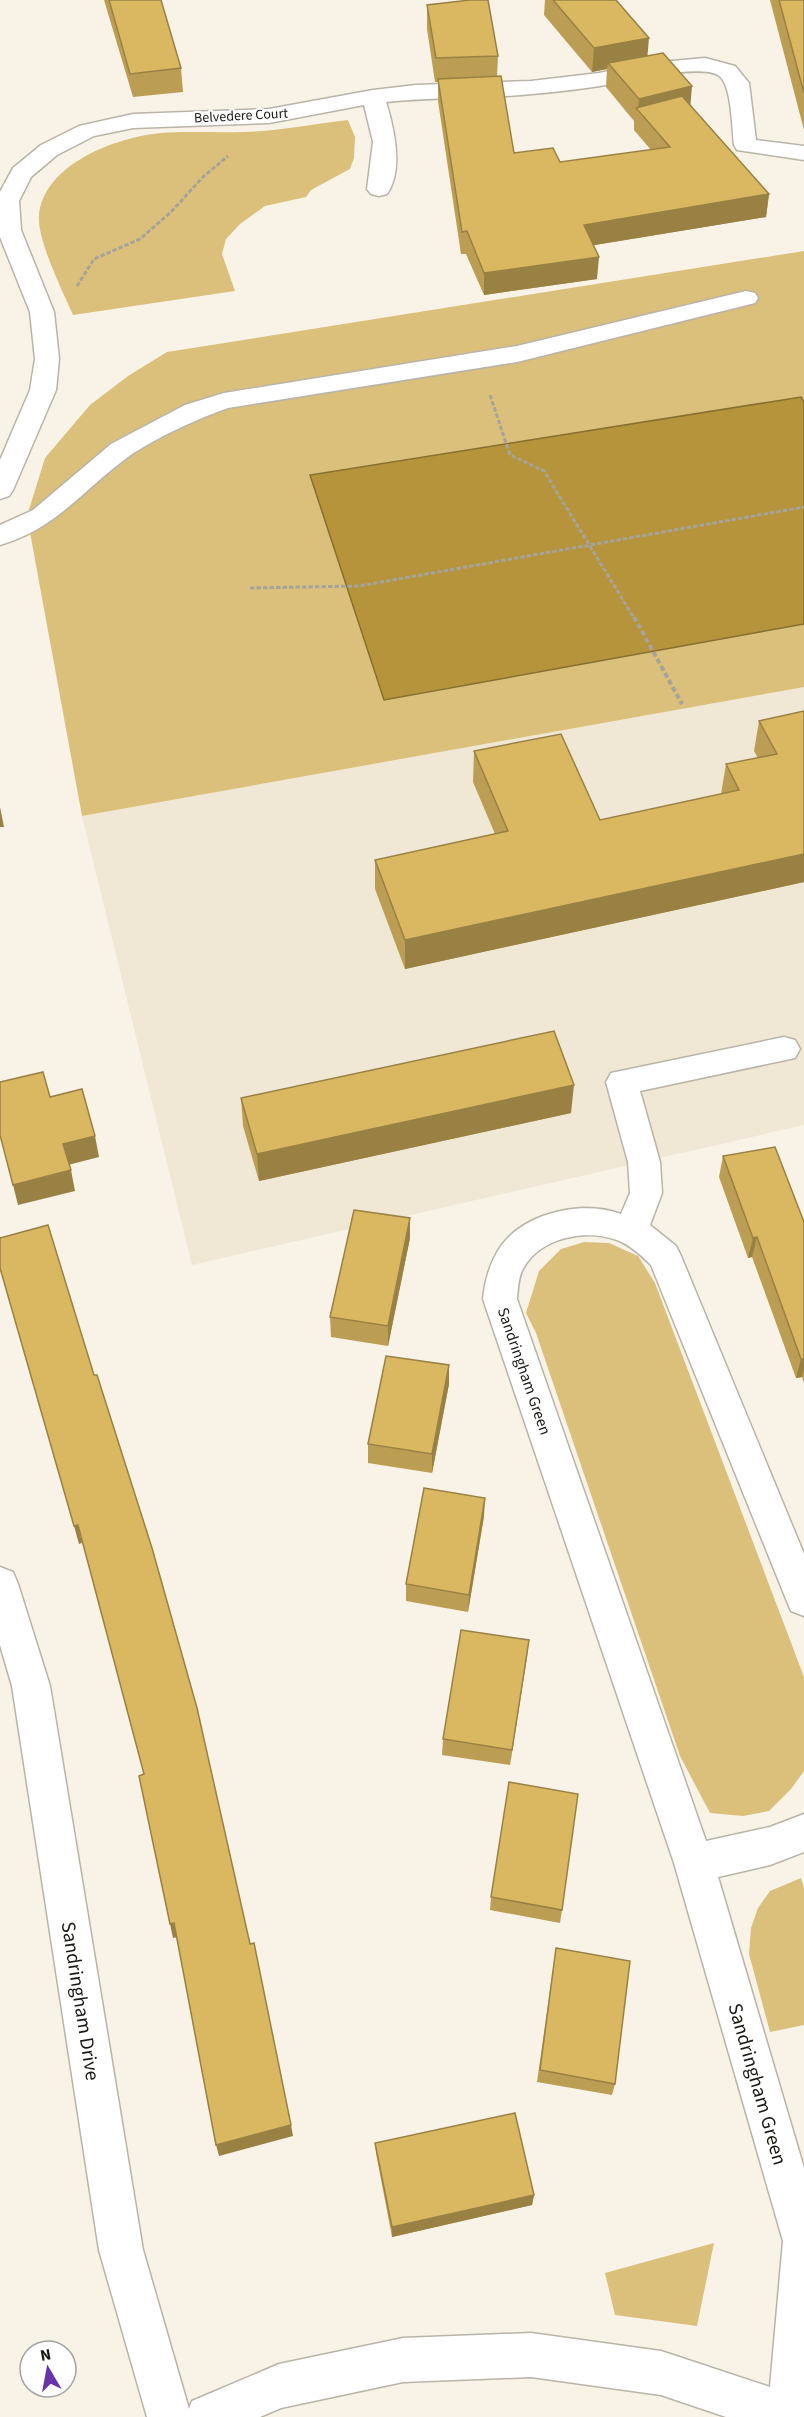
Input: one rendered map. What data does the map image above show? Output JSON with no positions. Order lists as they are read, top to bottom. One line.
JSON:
{"streets":{"street":["Belvedere Court","Sandringham Green","Sandringham Drive"]},"north":"top"}
